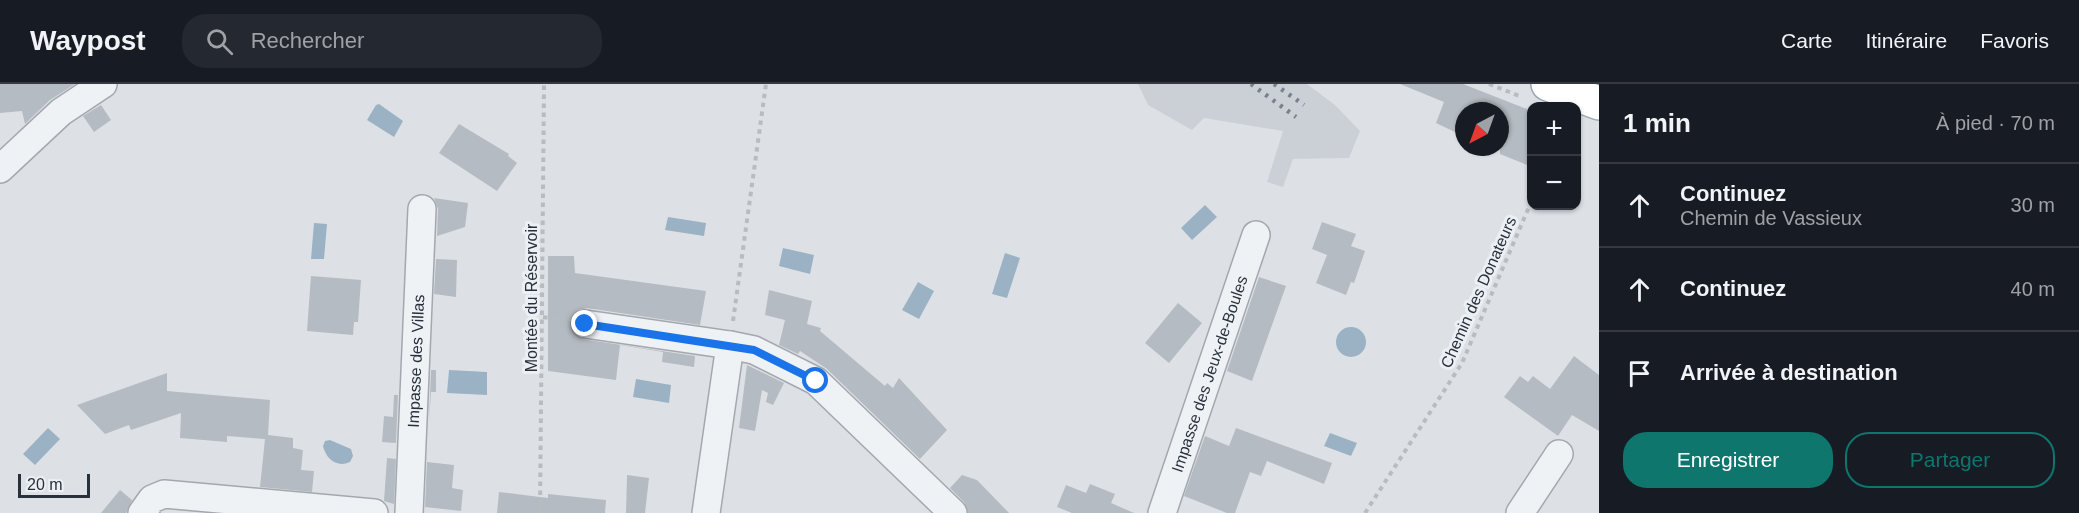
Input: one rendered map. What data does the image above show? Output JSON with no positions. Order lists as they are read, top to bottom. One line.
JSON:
{"streets":{"street":["Impasse des Villas","Impasse des Jeux-de-Boules"],"path":["Chemin des Donateurs","Montée du Réservoir"]},"scale_bar":"20 m","north":"bottom left","page":{"header":"Waypost","search":"Rechercher","nav":["Carte","Itinéraire","Favoris"],"heading":["1 min","À pied · 70 m"],"map_buttons":["+","−"],"list":[["Continuez","Chemin de Vassieux","30 m"],["Continuez","40 m"],"Arrivée à destination"],"buttons":["Enregistrer","Partager"],"scale":"20 m"}}
